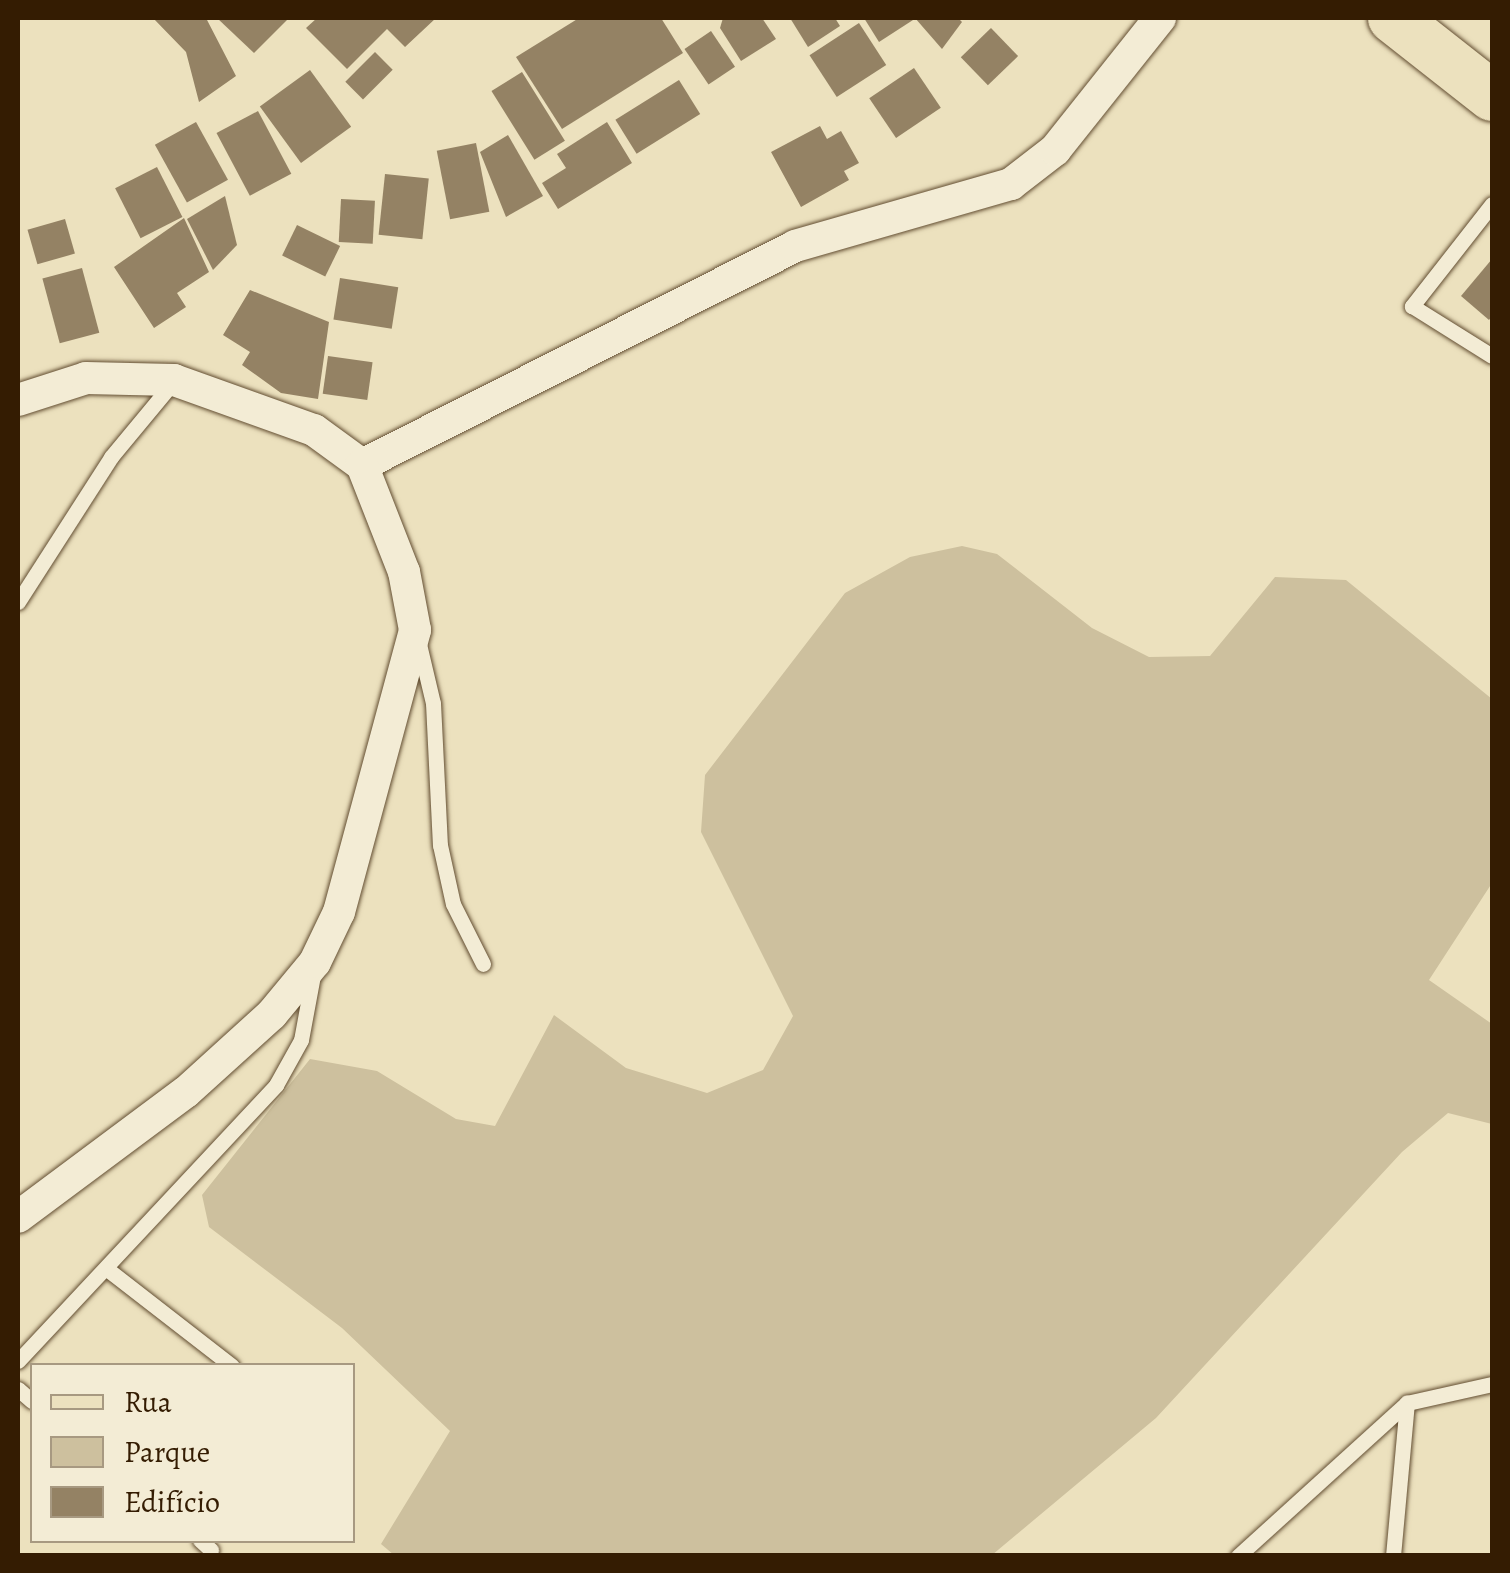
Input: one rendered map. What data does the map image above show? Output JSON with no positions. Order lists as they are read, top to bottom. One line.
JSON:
{"legend":["Rua","Parque","Edifício"]}
